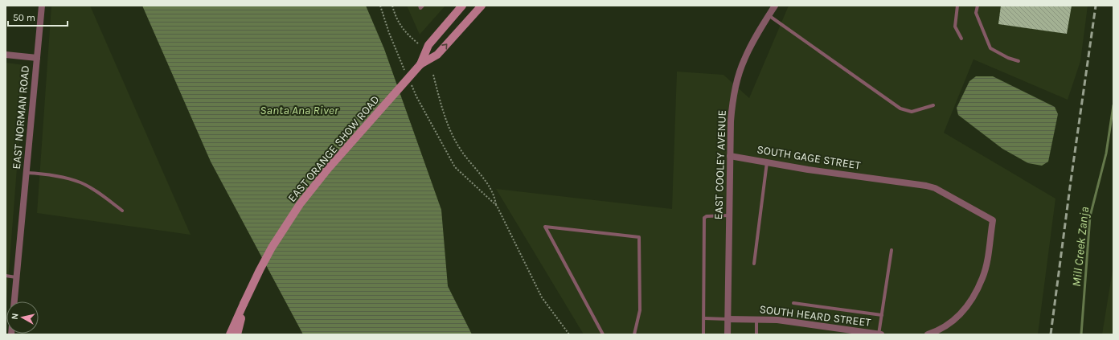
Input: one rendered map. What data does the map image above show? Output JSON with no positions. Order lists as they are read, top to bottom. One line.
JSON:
{"streets":{"main road":["EAST ORANGE SHOW ROAD"],"street":["EAST NORMAN ROAD","SOUTH GAGE STREET","EAST COOLEY AVENUE","SOUTH HEARD STREET"]},"crossings":[["SOUTH GAGE STREET","EAST COOLEY AVENUE"],["EAST COOLEY AVENUE","SOUTH HEARD STREET"]],"water":["Santa Ana River","Mill Creek Zanja"],"scale_bar":"50 m","north":"left"}
